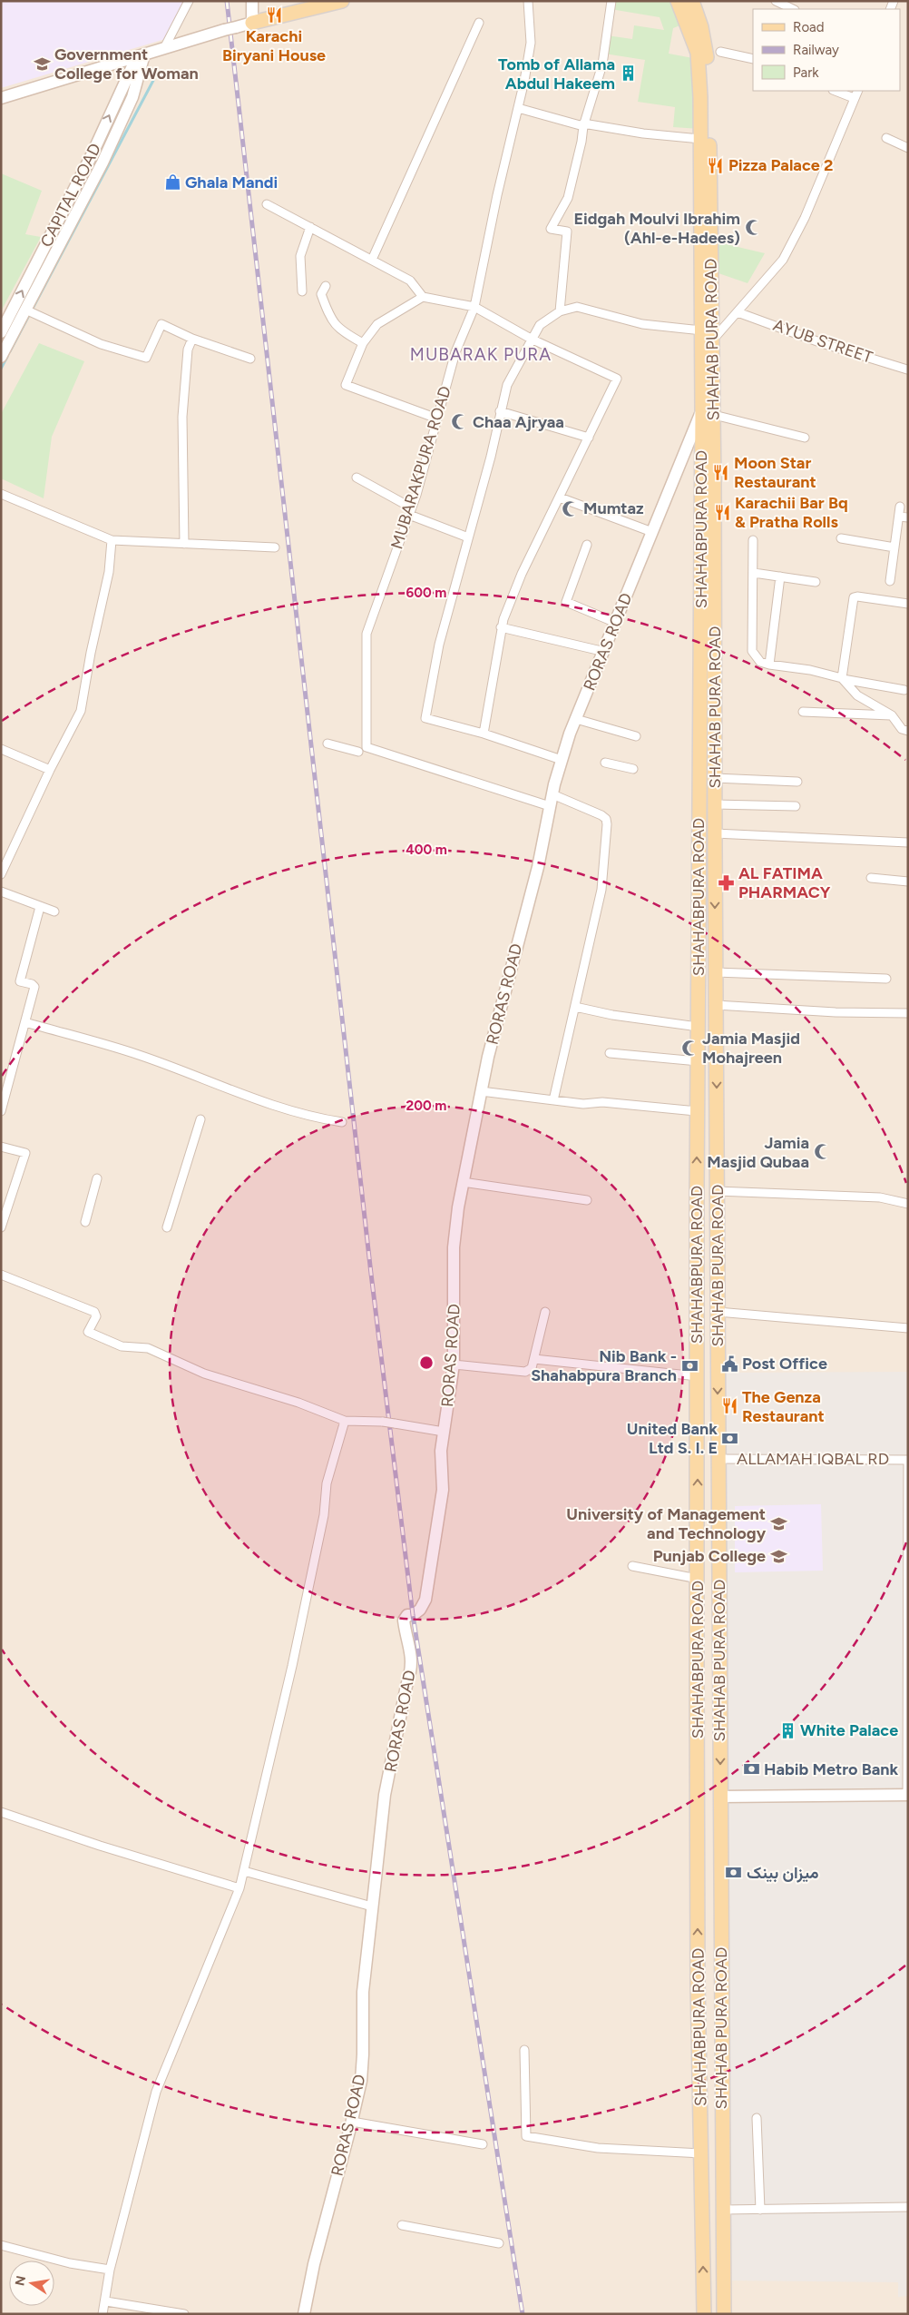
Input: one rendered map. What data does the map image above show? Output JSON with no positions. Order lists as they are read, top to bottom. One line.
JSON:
{"streets":{"main road":["CAPITAL ROAD","SHAHAB PURA ROAD","SHAHABPURA ROAD","RORAS ROAD"],"street":["AYUB STREET","MUBARAKPURA ROAD","ALLAMAH IQBAL RD"]},"crossings":[["SHAHAB PURA ROAD","SHAHABPURA ROAD"],["SHAHAB PURA ROAD","RORAS ROAD"],["SHAHAB PURA ROAD","ALLAMAH IQBAL RD"],["MUBARAKPURA ROAD","RORAS ROAD"],["SHAHABPURA ROAD","RORAS ROAD"]],"one_way":["SHAHABPURA ROAD"],"districts":["MUBARAK PURA"],"places":{"restaurant":["Karachi Biryani House","Pizza Palace 2","Moon Star Restaurant","Karachii Bar Bq & Pratha Rolls","The Genza Restaurant"],"school or university":["Government College for Woman","University of Management and Technology","Punjab College"],"building":["Tomb of Allama Abdul Hakeem","White Palace"],"shop":["Ghala Mandi"],"mosque":["Eidgah Moulvi Ibrahim (Ahl-e-Hadees)","Chaa Ajryaa","Mumtaz","Jamia Masjid Mohajreen","Jamia Masjid Qubaa"],"pharmacy":["AL FATIMA PHARMACY"],"public building":["Post Office"],"bank":["Nib Bank - Shahabpura Branch","United Bank Ltd S. I. E","Habib Metro Bank","میزان بینک"]},"legend":["Road","Railway","Park"],"north":"left","rings":["600 m","400 m","200 m"]}
